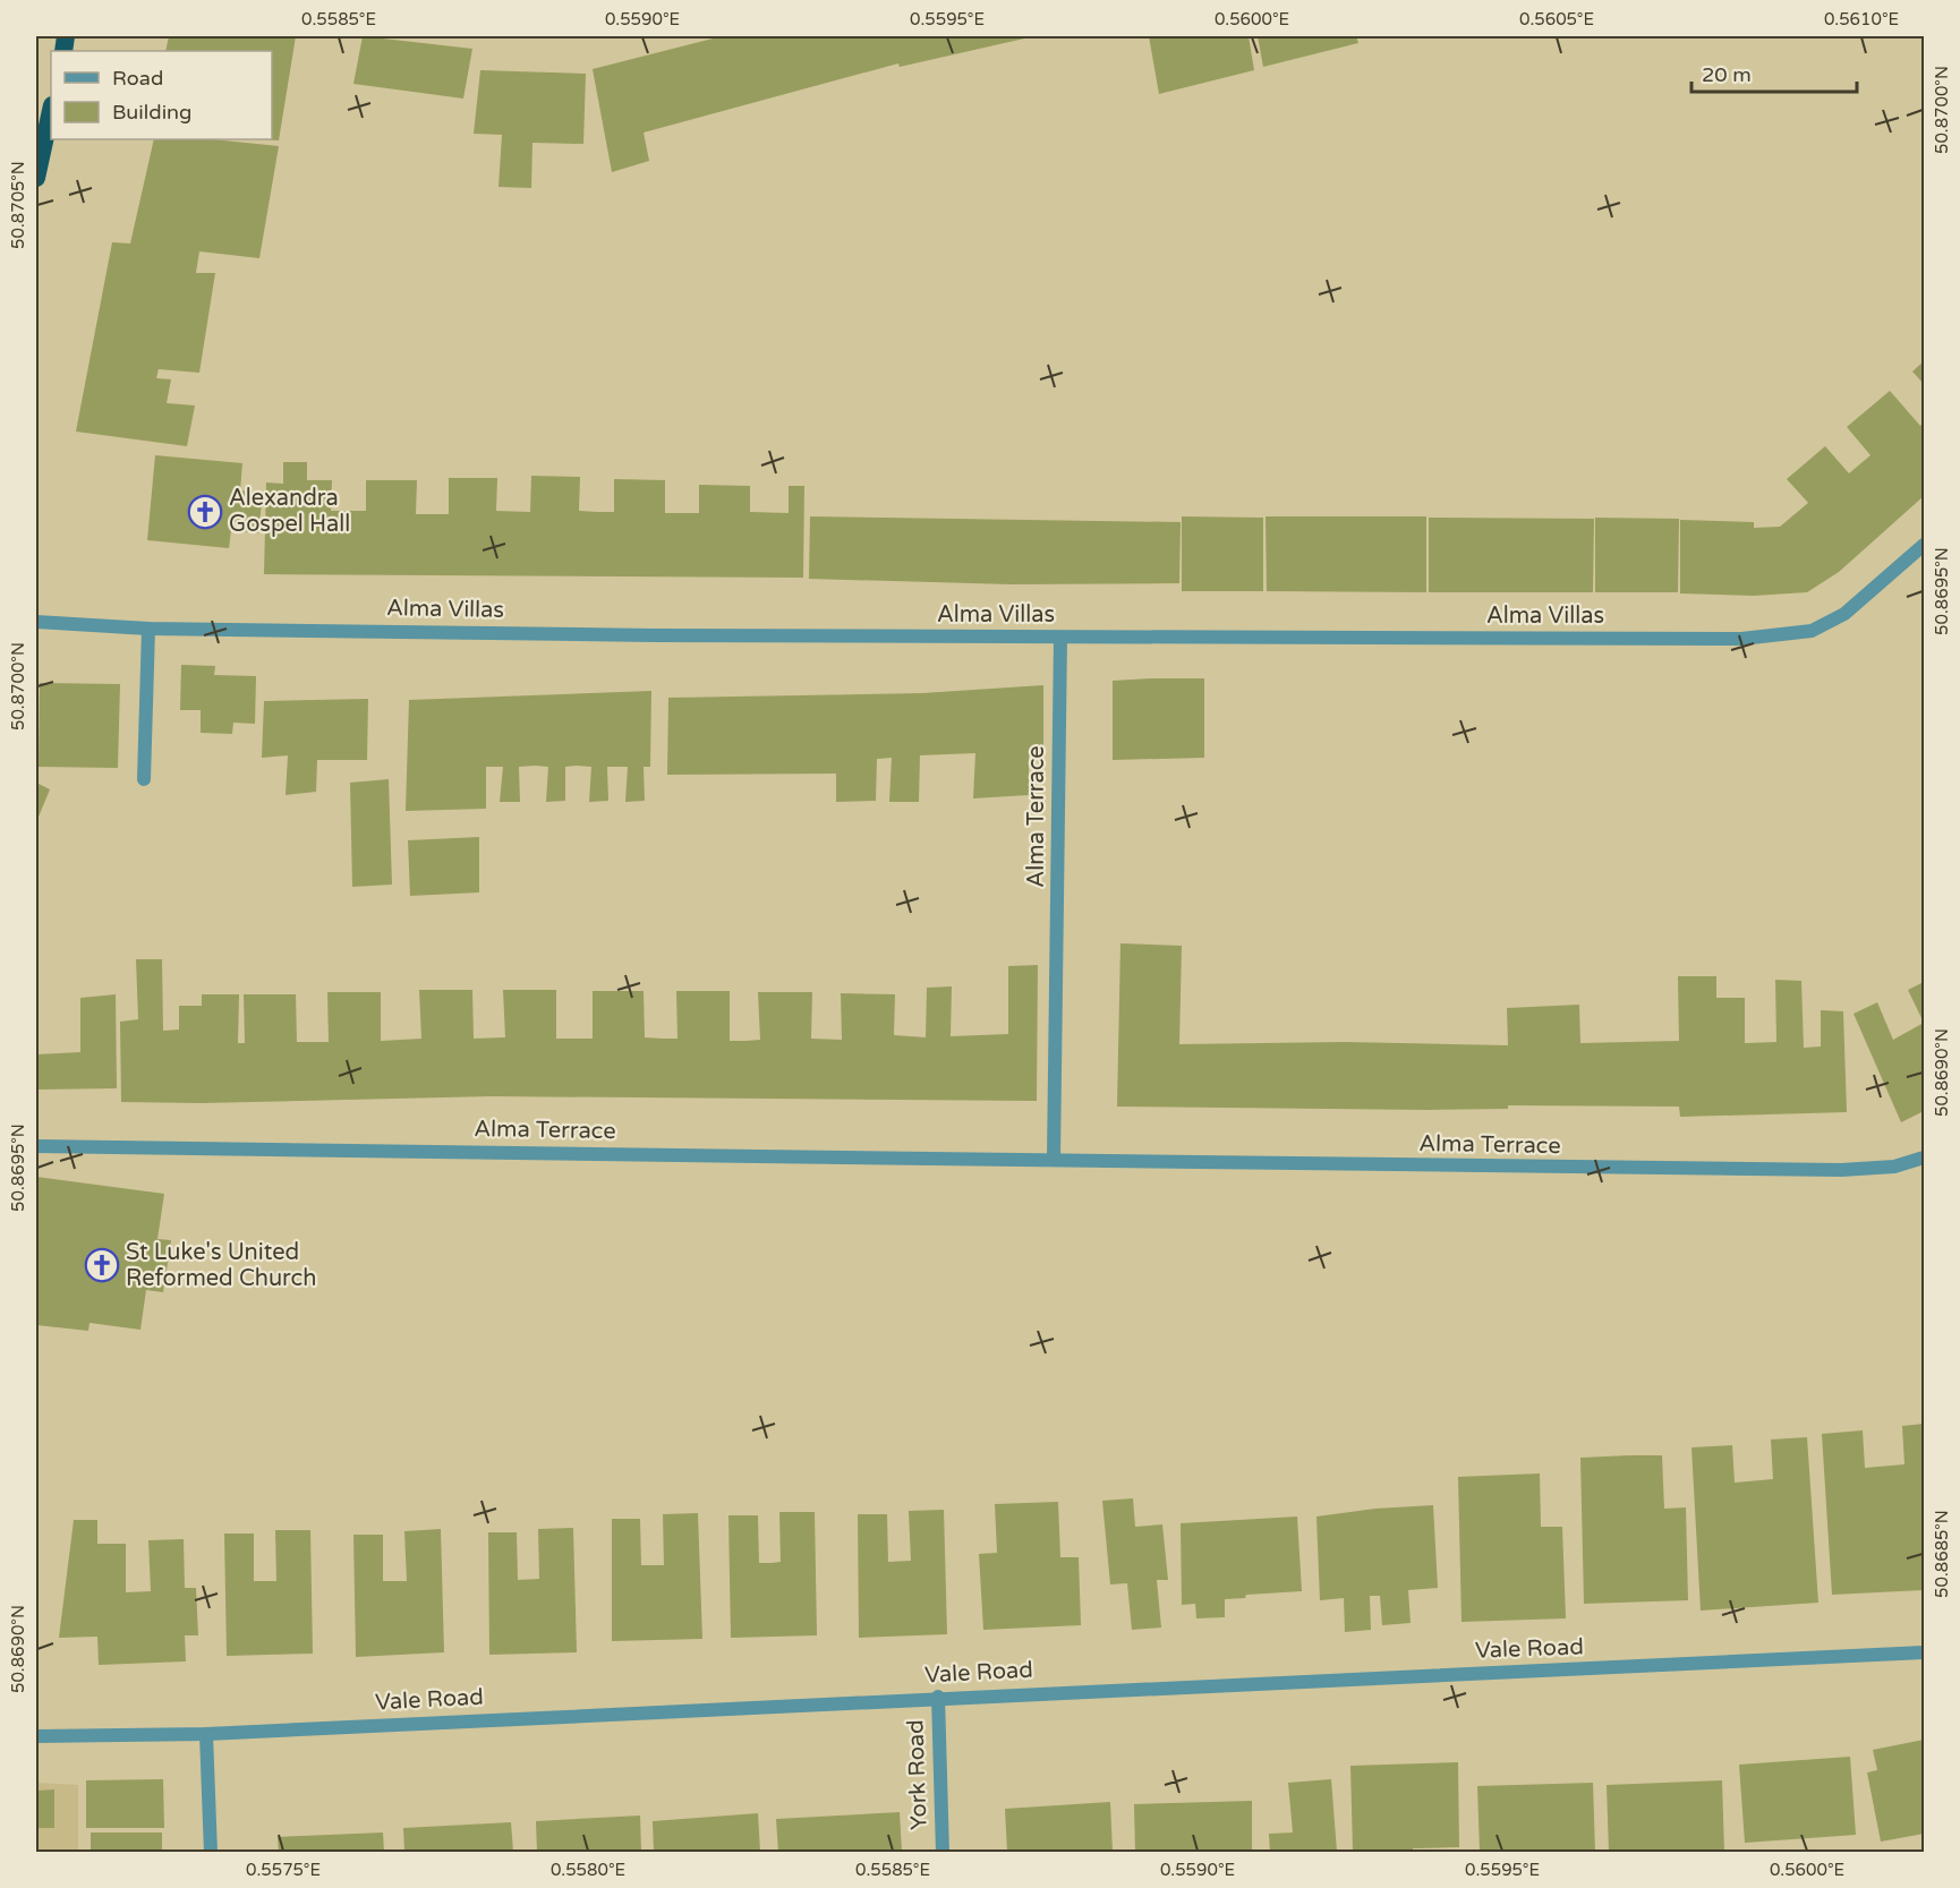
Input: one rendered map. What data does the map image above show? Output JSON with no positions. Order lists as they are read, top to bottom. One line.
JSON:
{"streets":{"street":["Alma Villas","Alma Terrace","Vale Road","York Road"]},"crossings":[["Alma Villas","Alma Terrace"],["Vale Road","York Road"]],"places":{"church":["Alexandra Gospel Hall","St Luke's United Reformed Church"]},"legend":["Road","Building"],"scale_bar":"20 m","coordinates":["0.5585°E","0.5590°E","0.5595°E","0.5600°E","0.5605°E","0.5610°E","50.8700°N","50.8705°N","50.8695°N","50.8690°N","50.8685°N","0.5575°E","0.5580°E"]}
